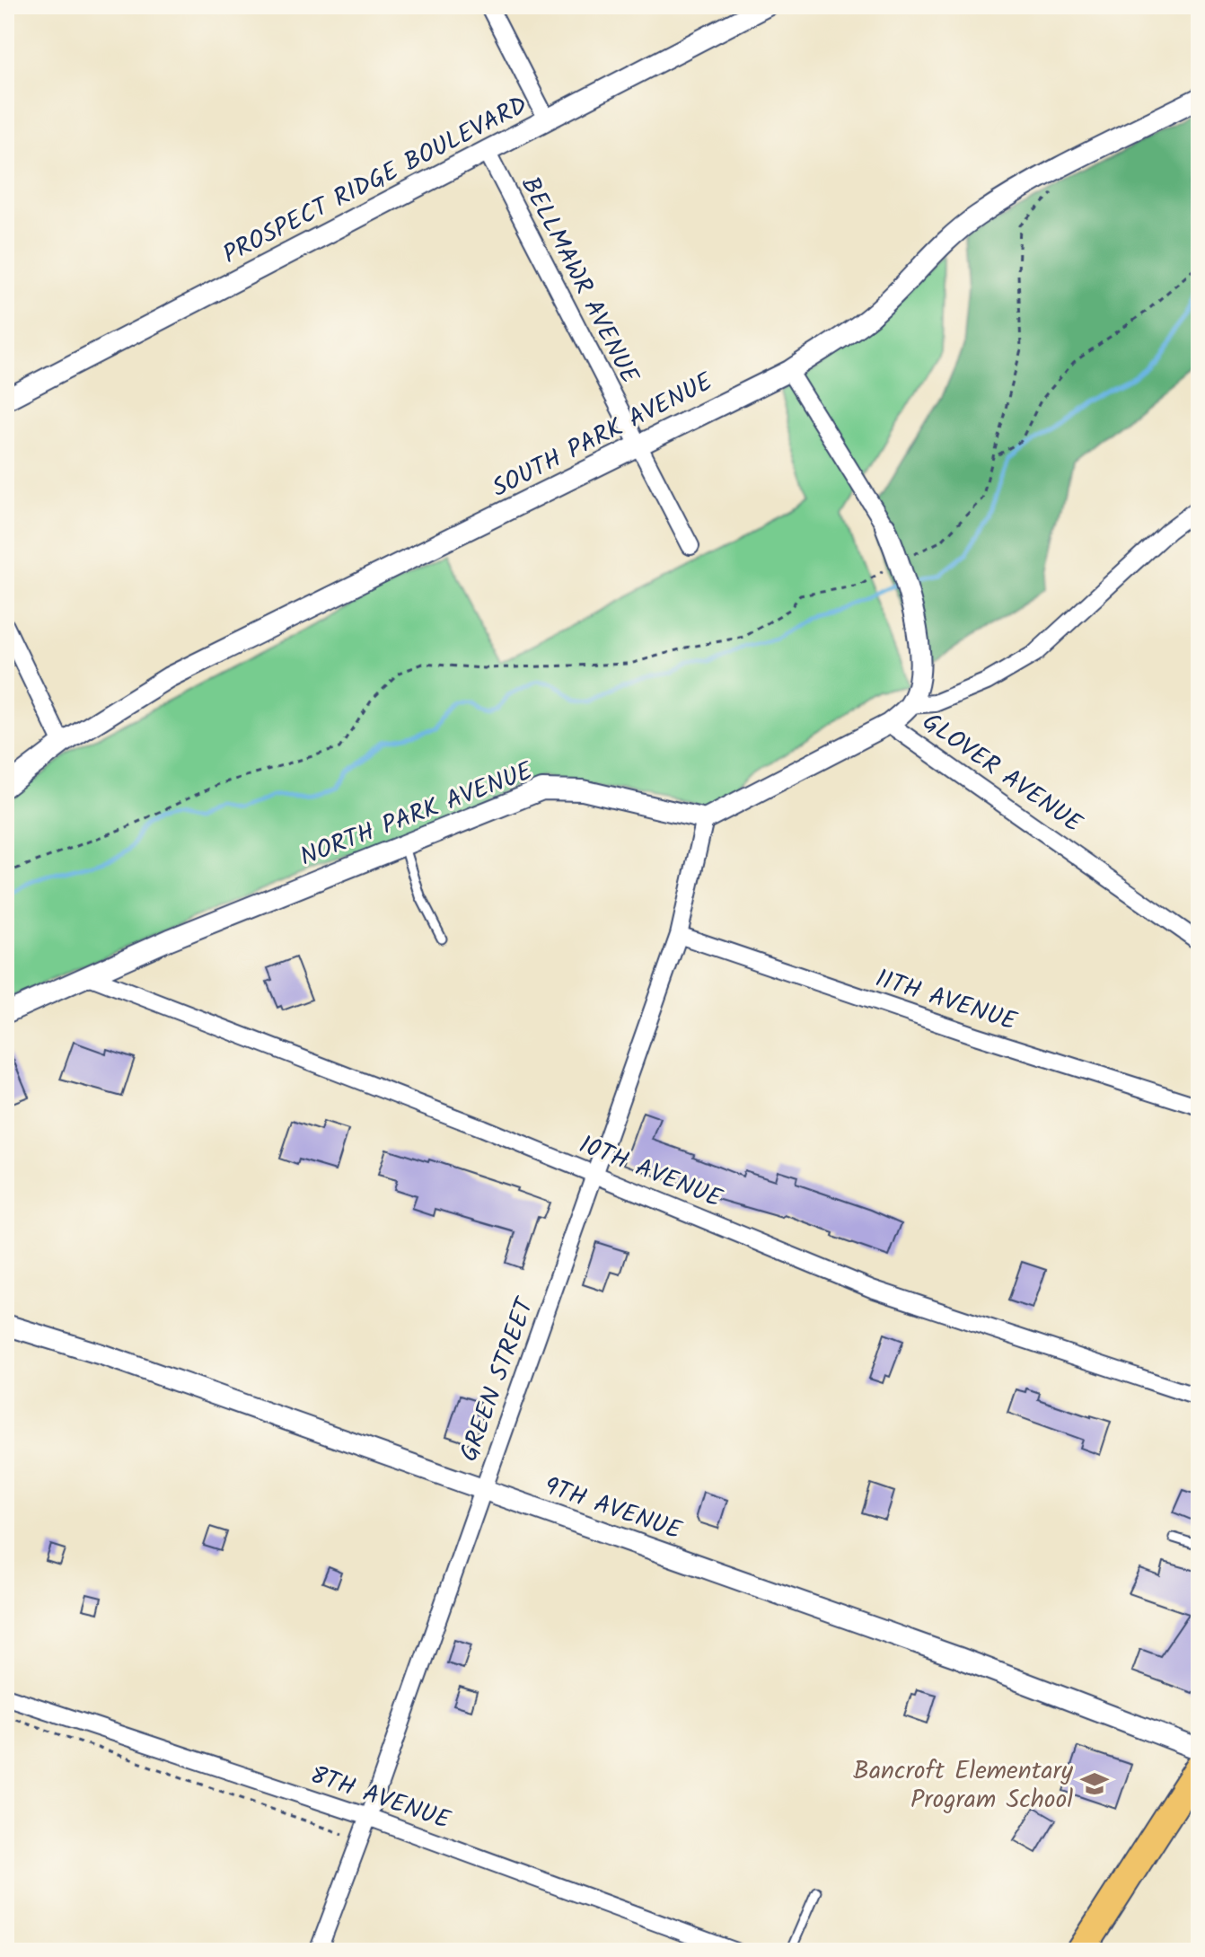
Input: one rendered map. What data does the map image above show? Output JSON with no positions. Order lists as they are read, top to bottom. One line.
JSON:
{"streets":{"street":["PROSPECT RIDGE BOULEVARD","BELLMAWR AVENUE","SOUTH PARK AVENUE","GLOVER AVENUE","NORTH PARK AVENUE","11TH AVENUE","10TH AVENUE","GREEN STREET","9TH AVENUE","8TH AVENUE"]},"crossings":[["PROSPECT RIDGE BOULEVARD","BELLMAWR AVENUE"],["BELLMAWR AVENUE","SOUTH PARK AVENUE"],["SOUTH PARK AVENUE","GLOVER AVENUE"],["NORTH PARK AVENUE","10TH AVENUE"],["NORTH PARK AVENUE","GREEN STREET"],["11TH AVENUE","GREEN STREET"],["10TH AVENUE","GREEN STREET"],["GREEN STREET","9TH AVENUE"],["GREEN STREET","8TH AVENUE"]],"places":{"school or university":["Bancroft Elementary Program School"]}}
